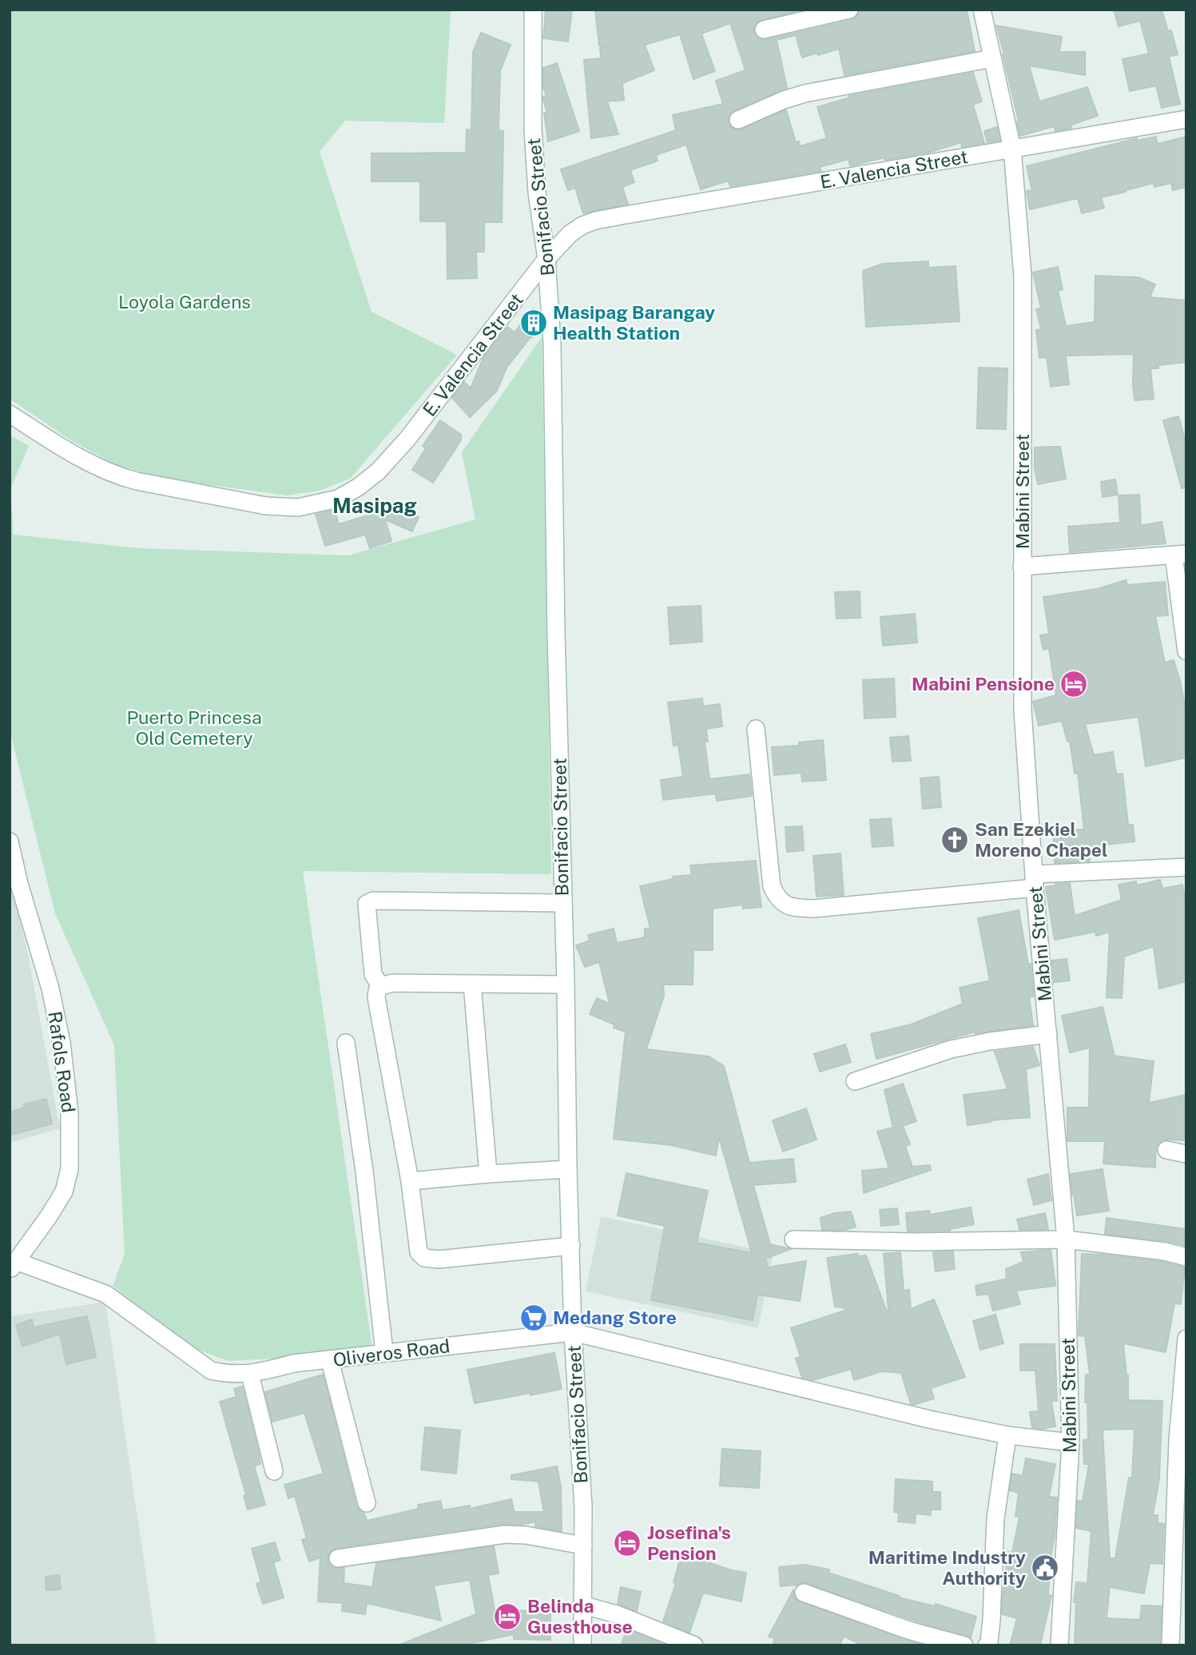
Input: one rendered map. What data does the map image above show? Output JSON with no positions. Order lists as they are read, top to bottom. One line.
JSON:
{"streets":{"street":["E. Valencia Street","Bonifacio Street","Mabini Street","Rafols Road","Oliveros Road"]},"crossings":[["E. Valencia Street","Bonifacio Street"],["E. Valencia Street","Mabini Street"],["Bonifacio Street","Oliveros Road"],["Mabini Street","Oliveros Road"],["Rafols Road","Oliveros Road"]],"districts":["Masipag"],"parks":["Loyola Gardens","Puerto Princesa Old Cemetery"],"places":{"building":["Masipag Barangay Health Station"],"hotel":["Mabini Pensione","Josefina's Pension","Belinda Guesthouse"],"church":["San Ezekiel Moreno Chapel"],"supermarket":["Medang Store"],"public building":["Maritime Industry Authority"]}}
